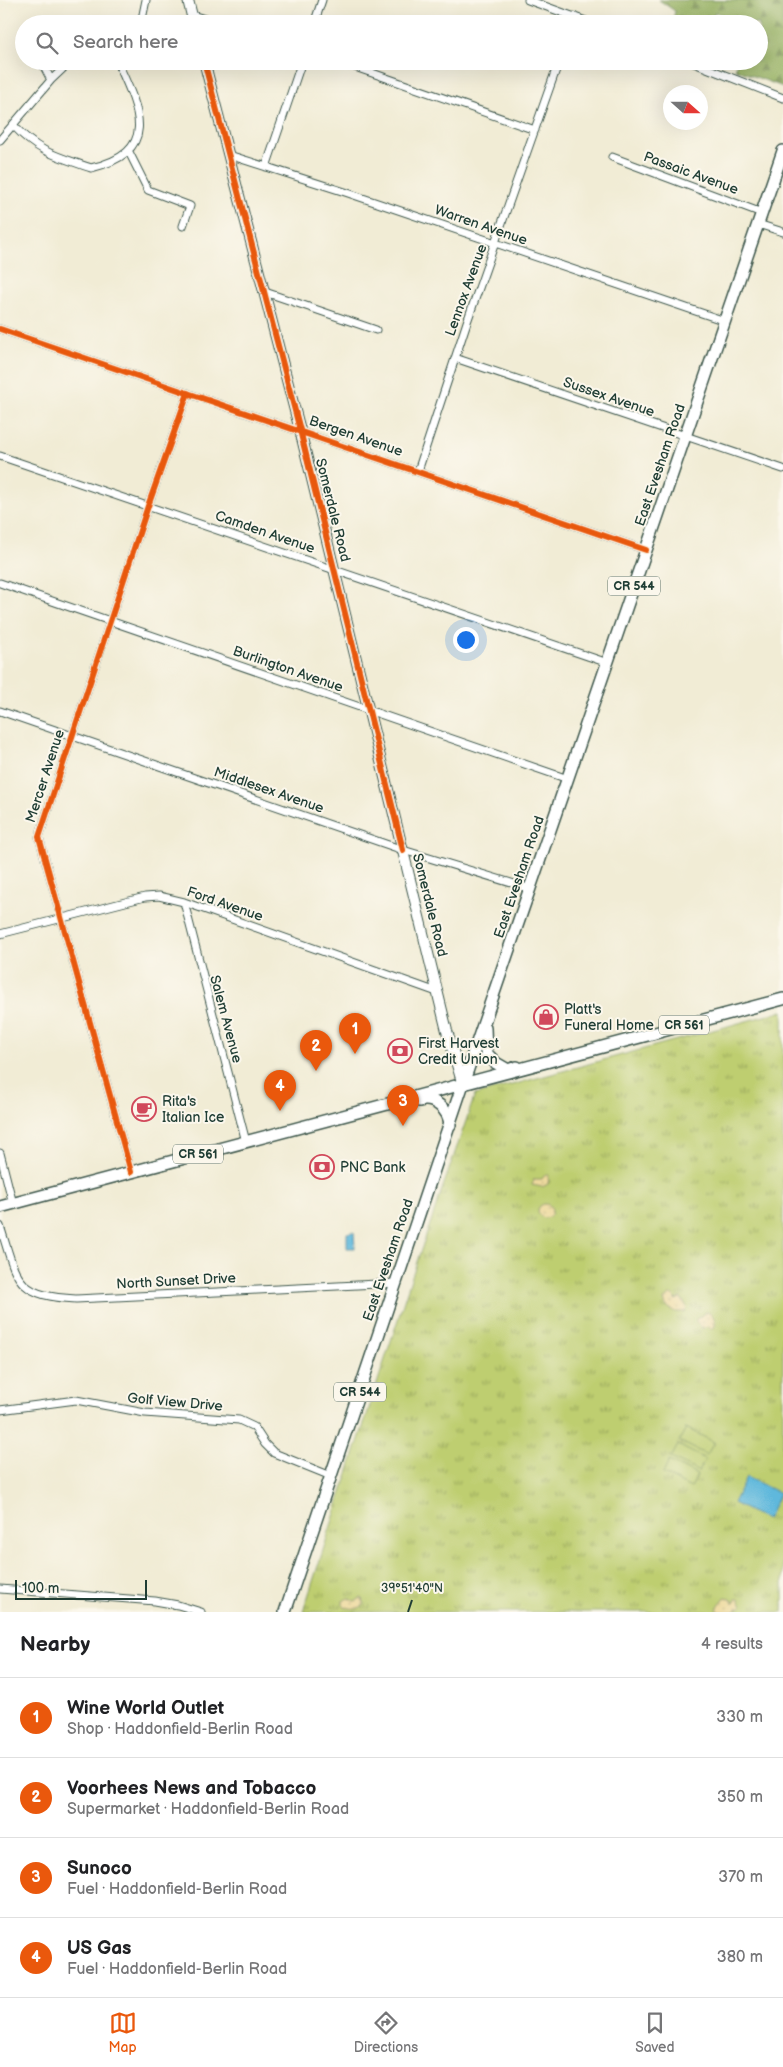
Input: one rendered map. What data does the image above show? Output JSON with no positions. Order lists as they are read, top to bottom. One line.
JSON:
{"streets":{"main road":["East Evesham Road","Somerdale Road","CR 544","CR 561"],"street":["Passaic Avenue","Warren Avenue","Lennox Avenue","Sussex Avenue","Bergen Avenue","Camden Avenue","Burlington Avenue","Mercer Avenue","Middlesex Avenue","Ford Avenue","Salem Avenue","North Sunset Drive","Golf View Drive"]},"crossings":[["Passaic Avenue","East Evesham Road"],["Warren Avenue","Lennox Avenue"],["Warren Avenue","East Evesham Road"],["Warren Avenue","Somerdale Road"],["Lennox Avenue","Sussex Avenue"],["Lennox Avenue","Bergen Avenue"],["Sussex Avenue","East Evesham Road"],["Bergen Avenue","East Evesham Road"],["Bergen Avenue","Somerdale Road"],["Bergen Avenue","Mercer Avenue"],["East Evesham Road","Somerdale Road"],["East Evesham Road","Camden Avenue"],["East Evesham Road","Burlington Avenue"],["East Evesham Road","Middlesex Avenue"],["East Evesham Road","CR 561"],["East Evesham Road","North Sunset Drive"],["East Evesham Road","Golf View Drive"],["Somerdale Road","Camden Avenue"],["Somerdale Road","Burlington Avenue"],["Somerdale Road","Middlesex Avenue"],["Somerdale Road","Ford Avenue"],["Somerdale Road","CR 561"],["Camden Avenue","Mercer Avenue"],["Burlington Avenue","Mercer Avenue"],["Mercer Avenue","Middlesex Avenue"],["Mercer Avenue","Ford Avenue"],["Mercer Avenue","CR 561"],["Ford Avenue","Salem Avenue"],["Salem Avenue","CR 561"]],"places":{"shop":["Platt's Funeral Home"],"bank":["First Harvest Credit Union","PNC Bank"],"cafe":["Rita's Italian Ice"]},"scale_bar":"100 m","north":"right","page":{"search":"Search here","pins":["1","2","4","3"],"scale":"100 m","heading":["Nearby","4 results"],"list":[{"mark":"1","name":"Wine World Outlet","note":"Shop · Haddonfield-Berlin Road","value":"330 m"},{"mark":"2","name":"Voorhees News and Tobacco","note":"Supermarket · Haddonfield-Berlin Road","value":"350 m"},{"mark":"3","name":"Sunoco","note":"Fuel · Haddonfield-Berlin Road","value":"370 m"},{"mark":"4","name":"US Gas","note":"Fuel · Haddonfield-Berlin Road","value":"380 m"}],"nav":["Map","Directions","Saved"]},"coordinates":["39°51'40\"N"]}
